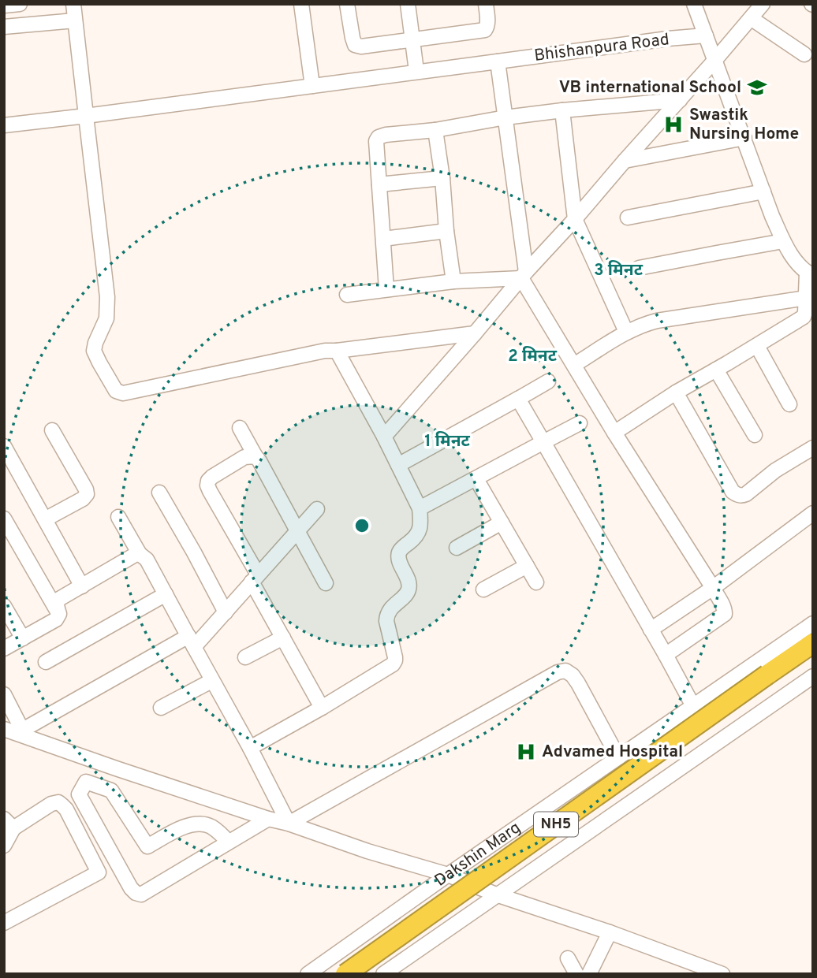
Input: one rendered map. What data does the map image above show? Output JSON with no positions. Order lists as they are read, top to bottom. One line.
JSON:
{"streets":{"highway":["NH5","Dakshin Marg"],"street":["Bhishanpura Road"]},"crossings":[["NH5","Dakshin Marg"]],"places":{"school or university":["VB international School"],"hospital":["Swastik Nursing Home","Advamed Hospital"]},"rings":["3 मिनट","2 मिनट","1 मिनट"]}
